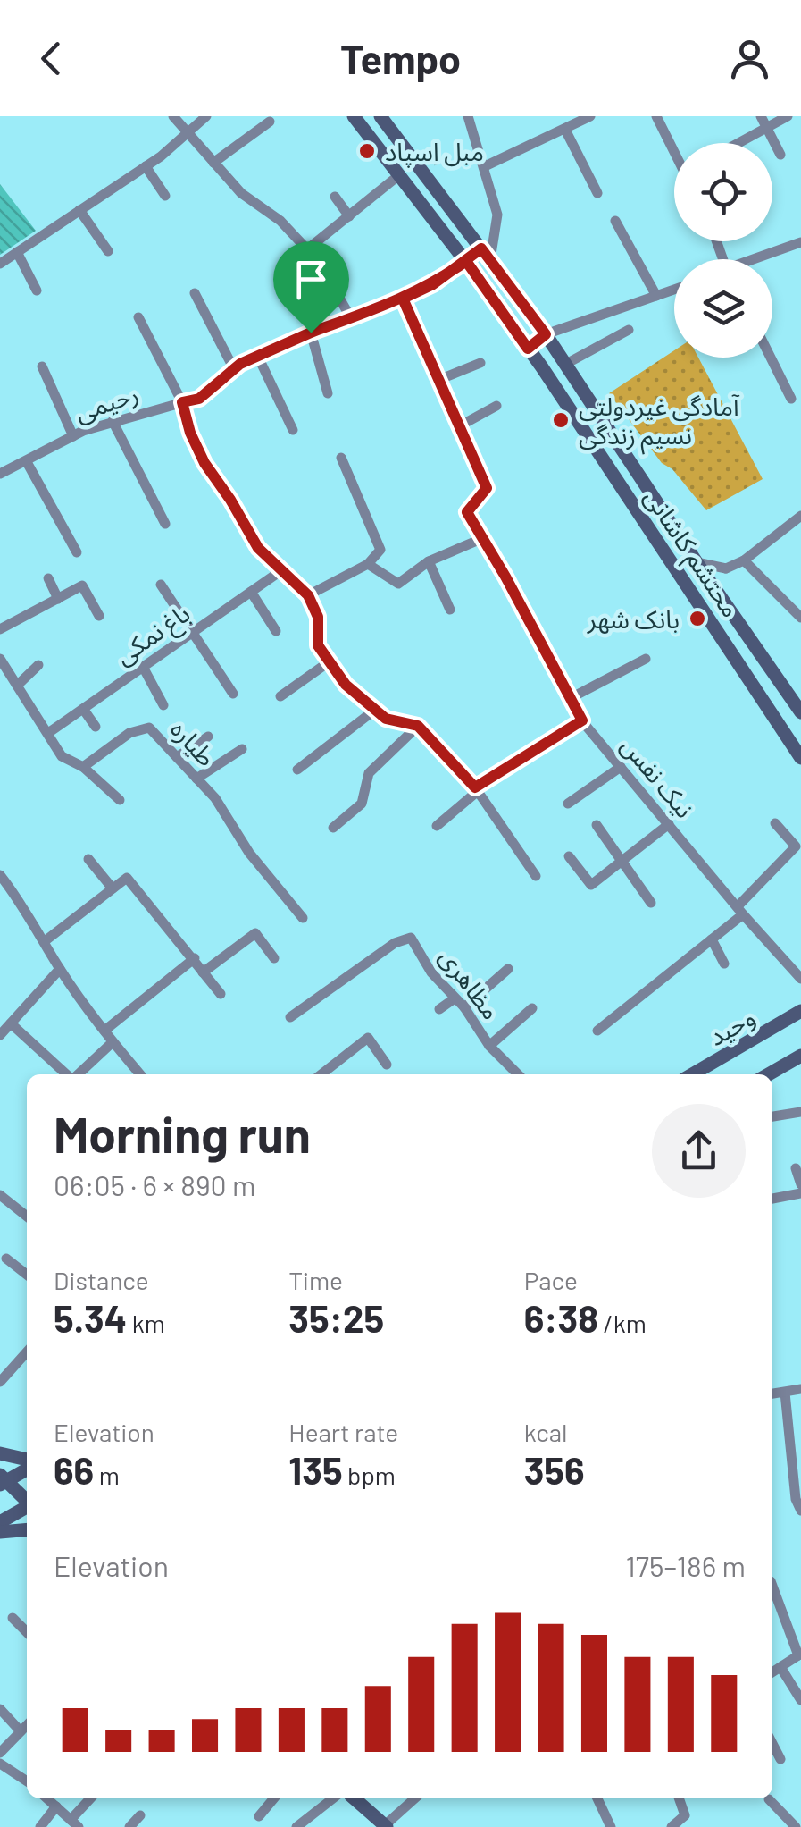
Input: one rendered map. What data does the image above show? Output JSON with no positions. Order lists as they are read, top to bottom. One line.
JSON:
{"streets":{"main road":["محتشم کاشانی","وحید"],"street":["رحیمی","باغ نمکی","طیاره","نیک نفس","مظاهری"]},"crossings":[["رحیمی","محتشم کاشانی"],["رحیمی","نیک نفس"]],"places":["مبل اسپاد","آمادگی غیردولتی نسیم زندگی","بانک شهر"],"page":{"header":"Tempo","heading":["Morning run","06:05 · 6 × 890 m"],"stats":[["Distance","5.34 km"],["Time","35:25"],["Pace","6:38 /km"],["Elevation","66 m"],["Heart rate","135 bpm"],["kcal","356"]],"chart":["Elevation","175–186 m"]}}
